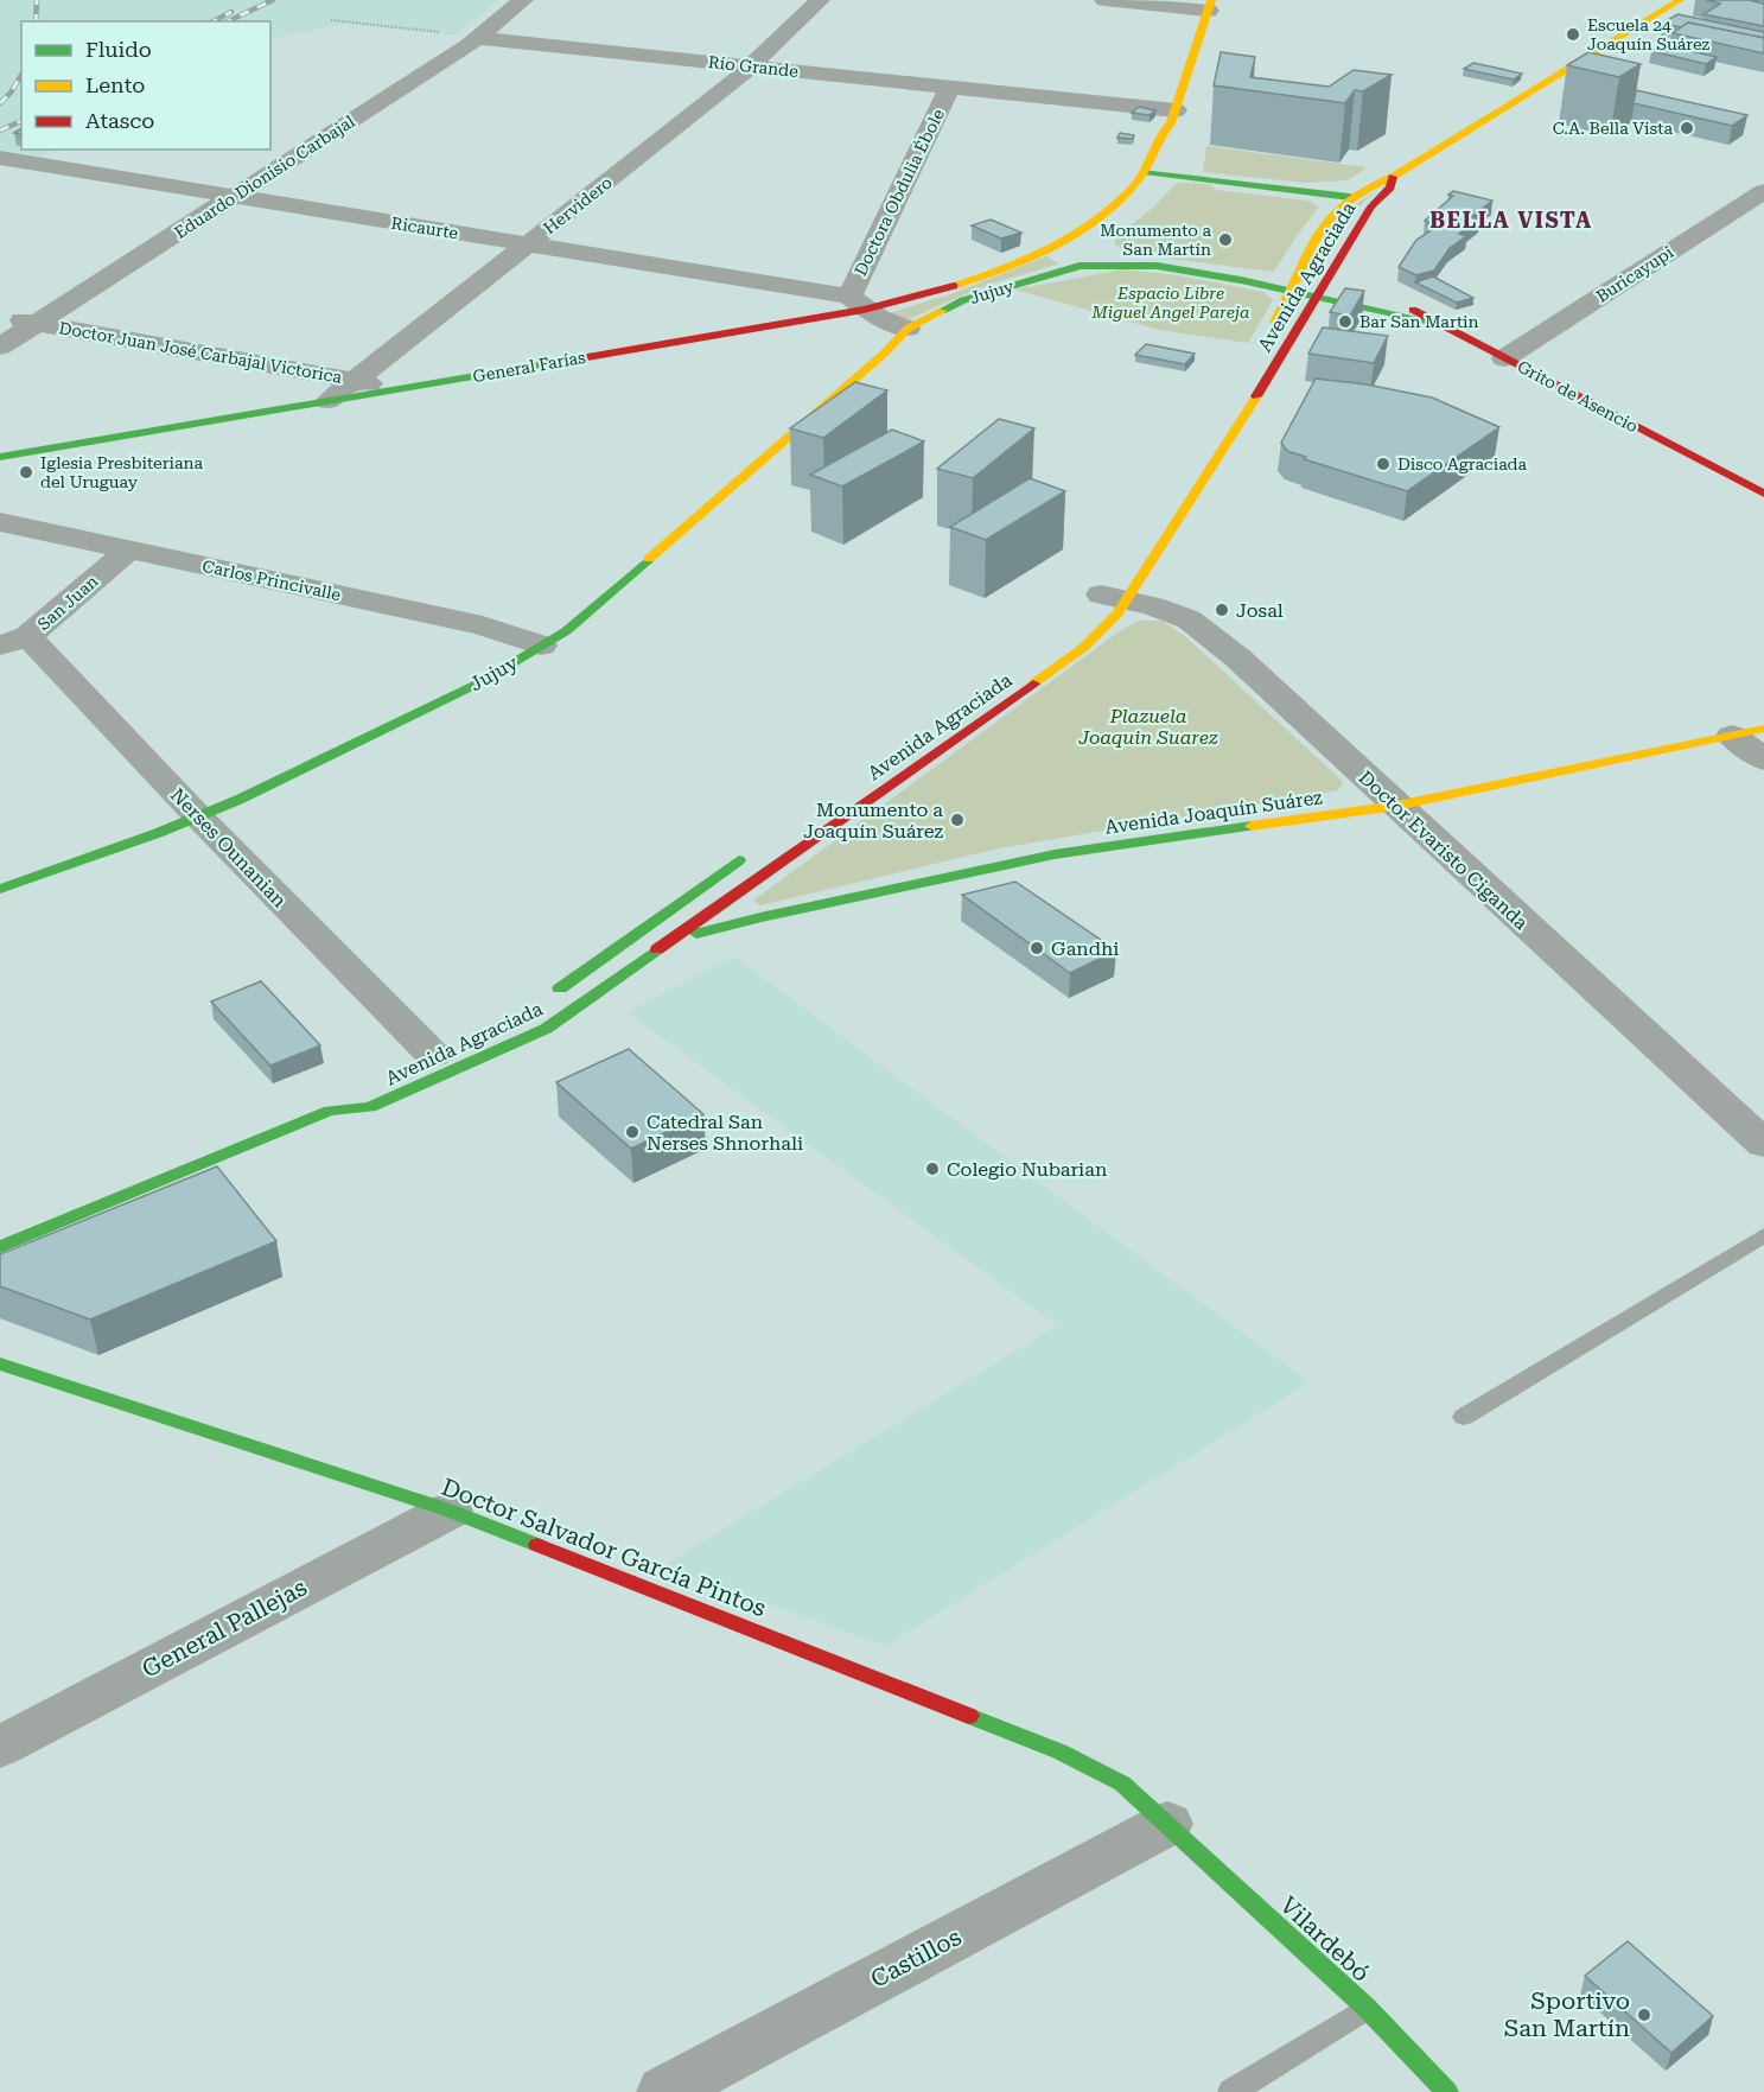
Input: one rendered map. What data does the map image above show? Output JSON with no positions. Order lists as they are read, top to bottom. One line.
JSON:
{"streets":{"street":["Río Grande","Eduardo Dionisio Carbajal","Doctora Obdulia Ébole","Hervidero","Ricaurte","Buricayupi","Avenida Agraciada","Jujuy","Doctor Juan José Carbajal Victorica","General Farías","Grito de Asencio","Carlos Princivalle","San Juan","Avenida Joaquín Suárez","Nerses Ounanian","Doctor Evaristo Ciganda","Doctor Salvador García Pintos","General Pallejas","Vilardebó","Castillos"]},"crossings":[["Río Grande","Eduardo Dionisio Carbajal"],["Río Grande","Doctora Obdulia Ébole"],["Río Grande","Hervidero"],["Río Grande","General Farías"],["Eduardo Dionisio Carbajal","Ricaurte"],["Eduardo Dionisio Carbajal","Doctor Juan José Carbajal Victorica"],["Doctora Obdulia Ébole","Ricaurte"],["Doctora Obdulia Ébole","General Farías"],["Hervidero","Ricaurte"],["Hervidero","Doctor Juan José Carbajal Victorica"],["Hervidero","General Farías"],["Ricaurte","General Farías"],["Buricayupi","Grito de Asencio"],["Avenida Agraciada","Grito de Asencio"],["Avenida Agraciada","Avenida Joaquín Suárez"],["Avenida Agraciada","Doctor Evaristo Ciganda"],["Jujuy","Carlos Princivalle"],["Jujuy","Nerses Ounanian"],["Doctor Juan José Carbajal Victorica","General Farías"],["Carlos Princivalle","San Juan"],["San Juan","Nerses Ounanian"],["Avenida Joaquín Suárez","Doctor Evaristo Ciganda"],["Doctor Salvador García Pintos","General Pallejas"],["Doctor Salvador García Pintos","Vilardebó"],["Doctor Salvador García Pintos","Castillos"],["Vilardebó","Castillos"]],"districts":["BELLA VISTA"],"parks":["Espacio Libre Miguel Angel Pareja","Plazuela Joaquin Suarez"],"places":["Escuela 24 Joaquín Suárez","C.A. Bella Vista","Monumento a San Martín","Bar San Martin","Disco Agraciada","Iglesia Presbiteriana del Uruguay","Josal","Monumento a Joaquín Suárez","Gandhi","Catedral San Nerses Shnorhali","Colegio Nubarian","Sportivo San Martín"],"legend":["Fluido","Lento","Atasco"]}
